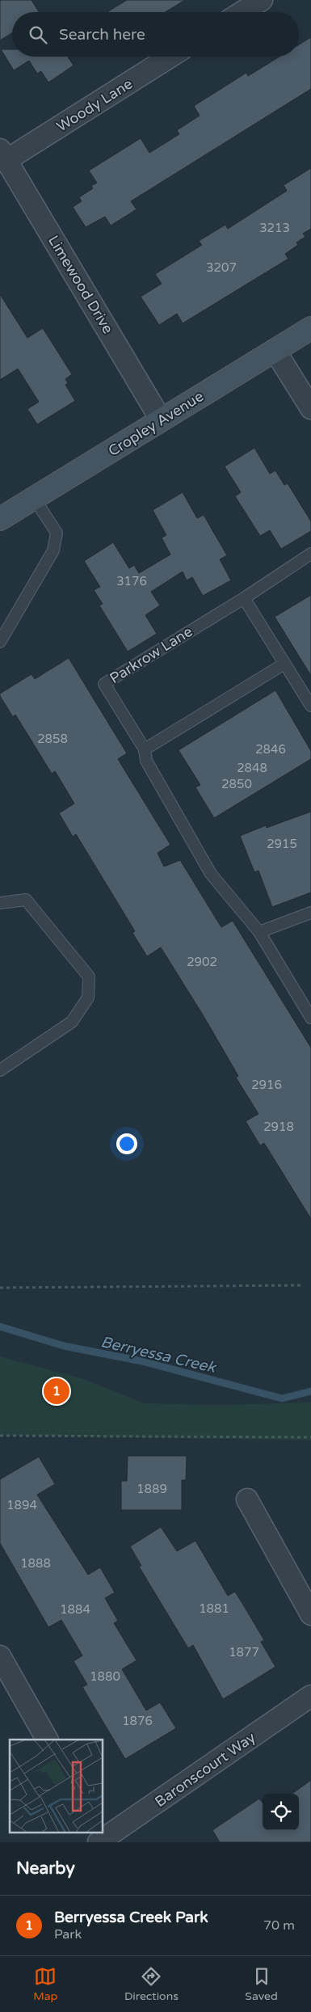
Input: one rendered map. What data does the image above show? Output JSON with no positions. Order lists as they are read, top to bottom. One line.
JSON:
{"streets":{"street":["Woody Lane","Limewood Drive","Cropley Avenue","Baronscourt Way"],"lane":["Parkrow Lane"]},"crossings":[["Woody Lane","Limewood Drive"],["Limewood Drive","Cropley Avenue"]],"water":["Berryessa Creek"],"house_numbers":["3213","3207","3176","2858","2846","2848","2850","2915","2902","2916","2918","1889","1894","1888","1881","1884","1877","1880","1876"],"page":{"search":"Search here","pins":"1","heading":"Nearby","list":[{"mark":"1","name":"Berryessa Creek Park","note":"Park","value":"70 m"}],"nav":["Map","Directions","Saved"]}}
